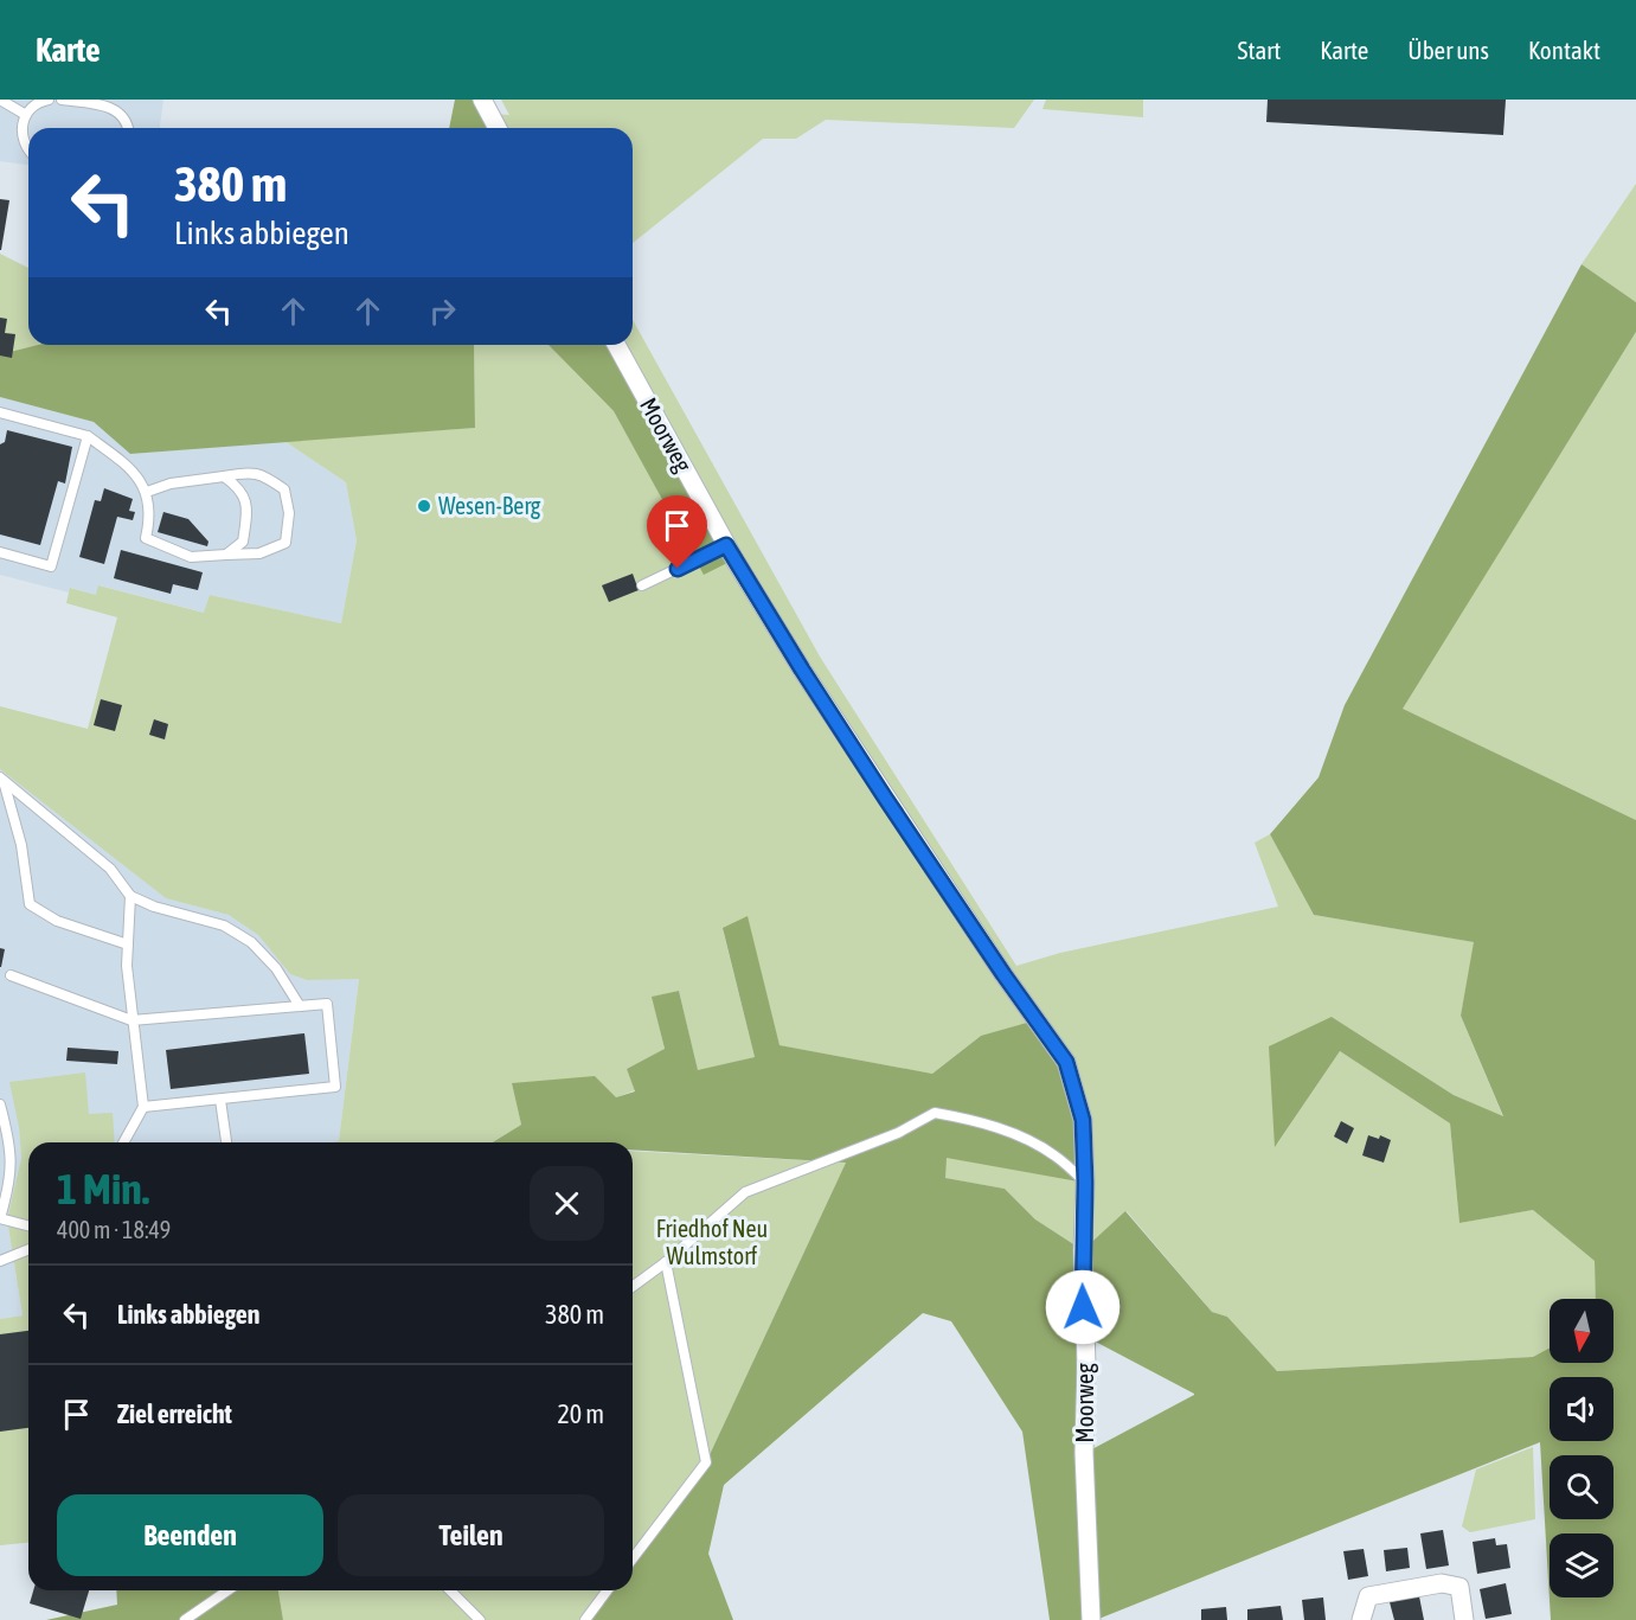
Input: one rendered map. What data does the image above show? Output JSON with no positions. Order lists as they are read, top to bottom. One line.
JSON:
{"streets":{"street":["Moorweg"]},"parks":["Friedhof Neu Wulmstorf"],"places":["Wesen-Berg"],"north":"bottom","page":{"header":"Karte","nav":["Start","Karte","Über uns","Kontakt"],"turn":["380 m","Links abbiegen"],"heading":["1 Min.","400 m · 18:49"],"list":[{"name":"Links abbiegen","value":"380 m"},{"name":"Ziel erreicht","value":"20 m"}],"buttons":["Beenden","Teilen"]}}
